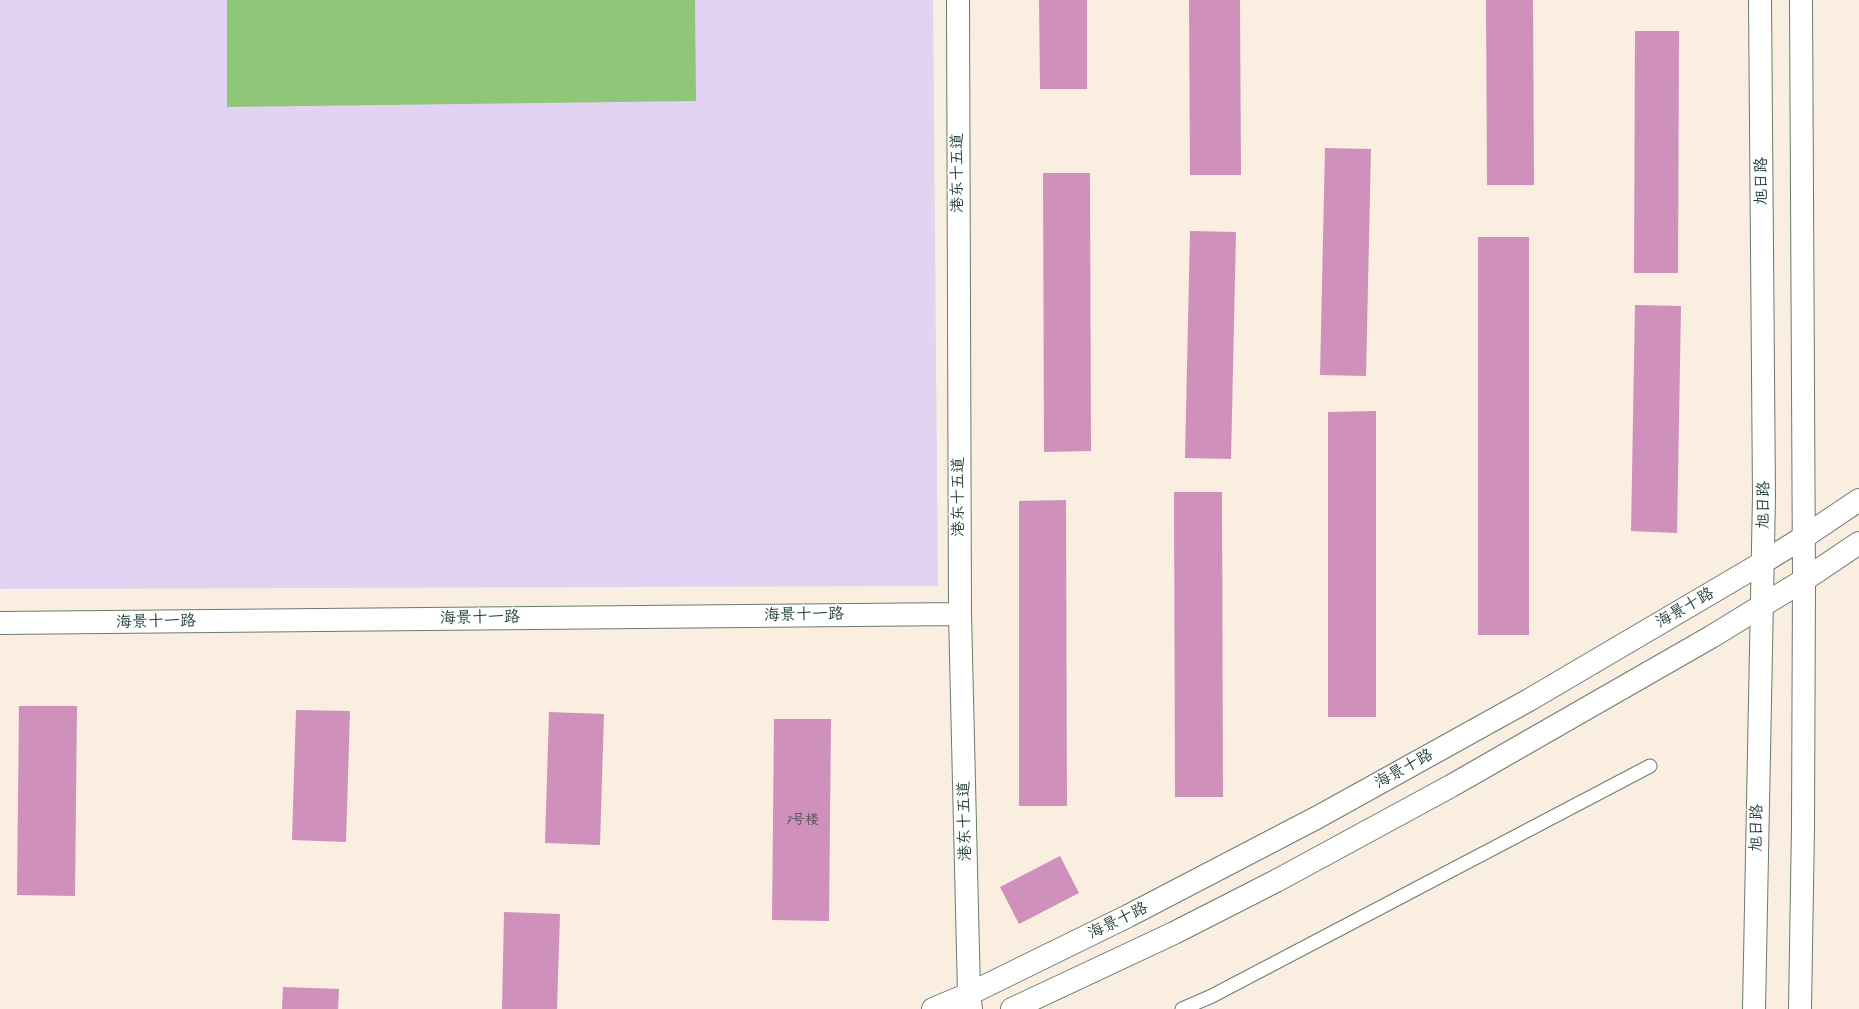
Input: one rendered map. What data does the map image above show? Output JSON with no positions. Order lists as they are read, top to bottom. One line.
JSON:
{"streets":{"street":["港东十五道","旭日路","海景十路","海景十一路"]},"crossings":[["港东十五道","海景十路"],["港东十五道","海景十一路"],["旭日路","海景十路"]],"house_numbers":["7号楼"]}
